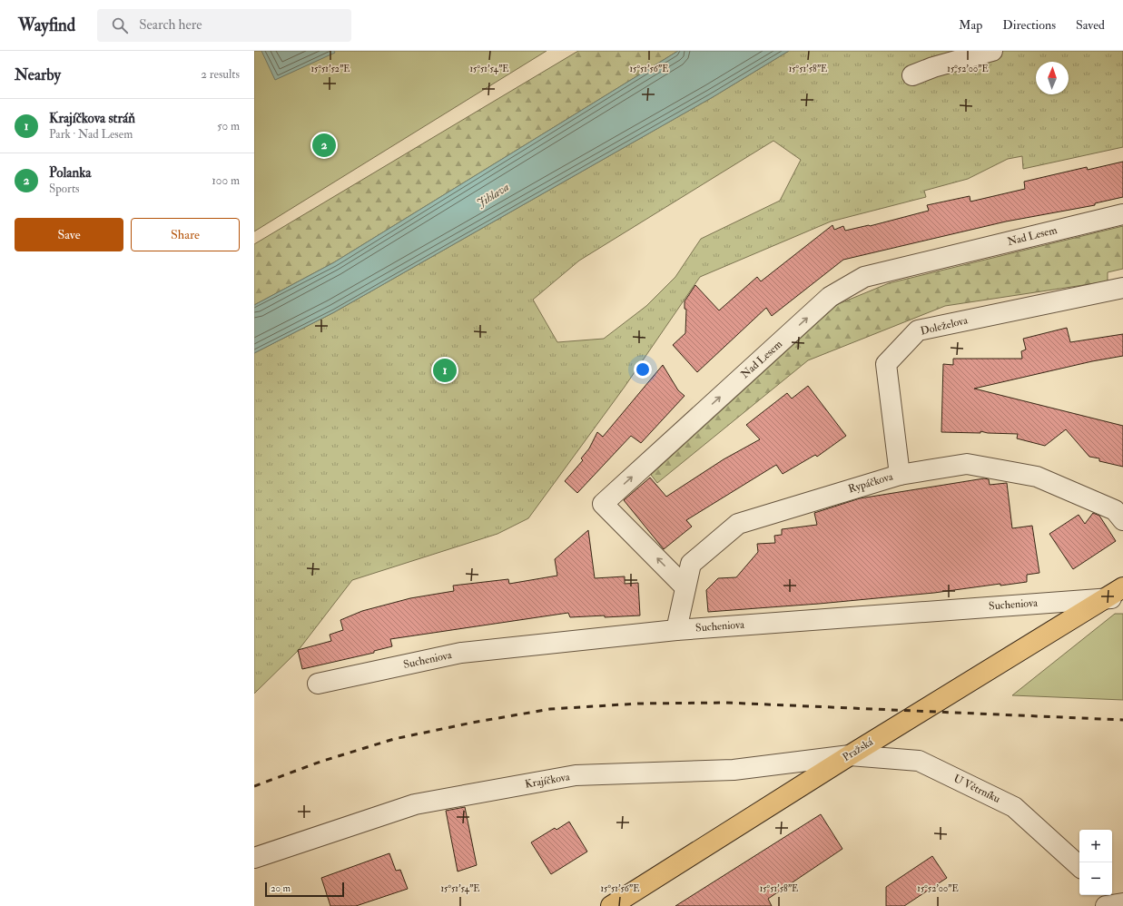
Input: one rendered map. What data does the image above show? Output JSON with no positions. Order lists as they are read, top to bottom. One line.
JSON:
{"streets":{"main road":["Pražská"],"street":["Nad Lesem","Doleželova","Rypáčkova","Sucheniova","Krajíčkova","U Větrníku"]},"crossings":[["Nad Lesem","Rypáčkova"],["Doleželova","Rypáčkova"],["Rypáčkova","Sucheniova"],["Sucheniova","Pražská"],["Pražská","Krajíčkova"],["Pražská","U Větrníku"],["Krajíčkova","U Větrníku"]],"water":["Jihlava"],"scale_bar":"20 m","north":"top","page":{"header":"Wayfind","search":"Search here","nav":["Map","Directions","Saved"],"heading":["Nearby","2 results"],"list":[{"mark":"1","name":"Krajíčkova stráň","note":"Park · Nad Lesem","value":"50 m"},{"mark":"2","name":"Polanka","note":"Sports","value":"100 m"}],"pins":["2","1"],"buttons":["Save","Share"],"map_buttons":["+","−"],"scale":"20 m"},"coordinates":["15°51'52\"E","15°51'54\"E","15°51'56\"E","15°51'58\"E","15°52'00\"E"]}
